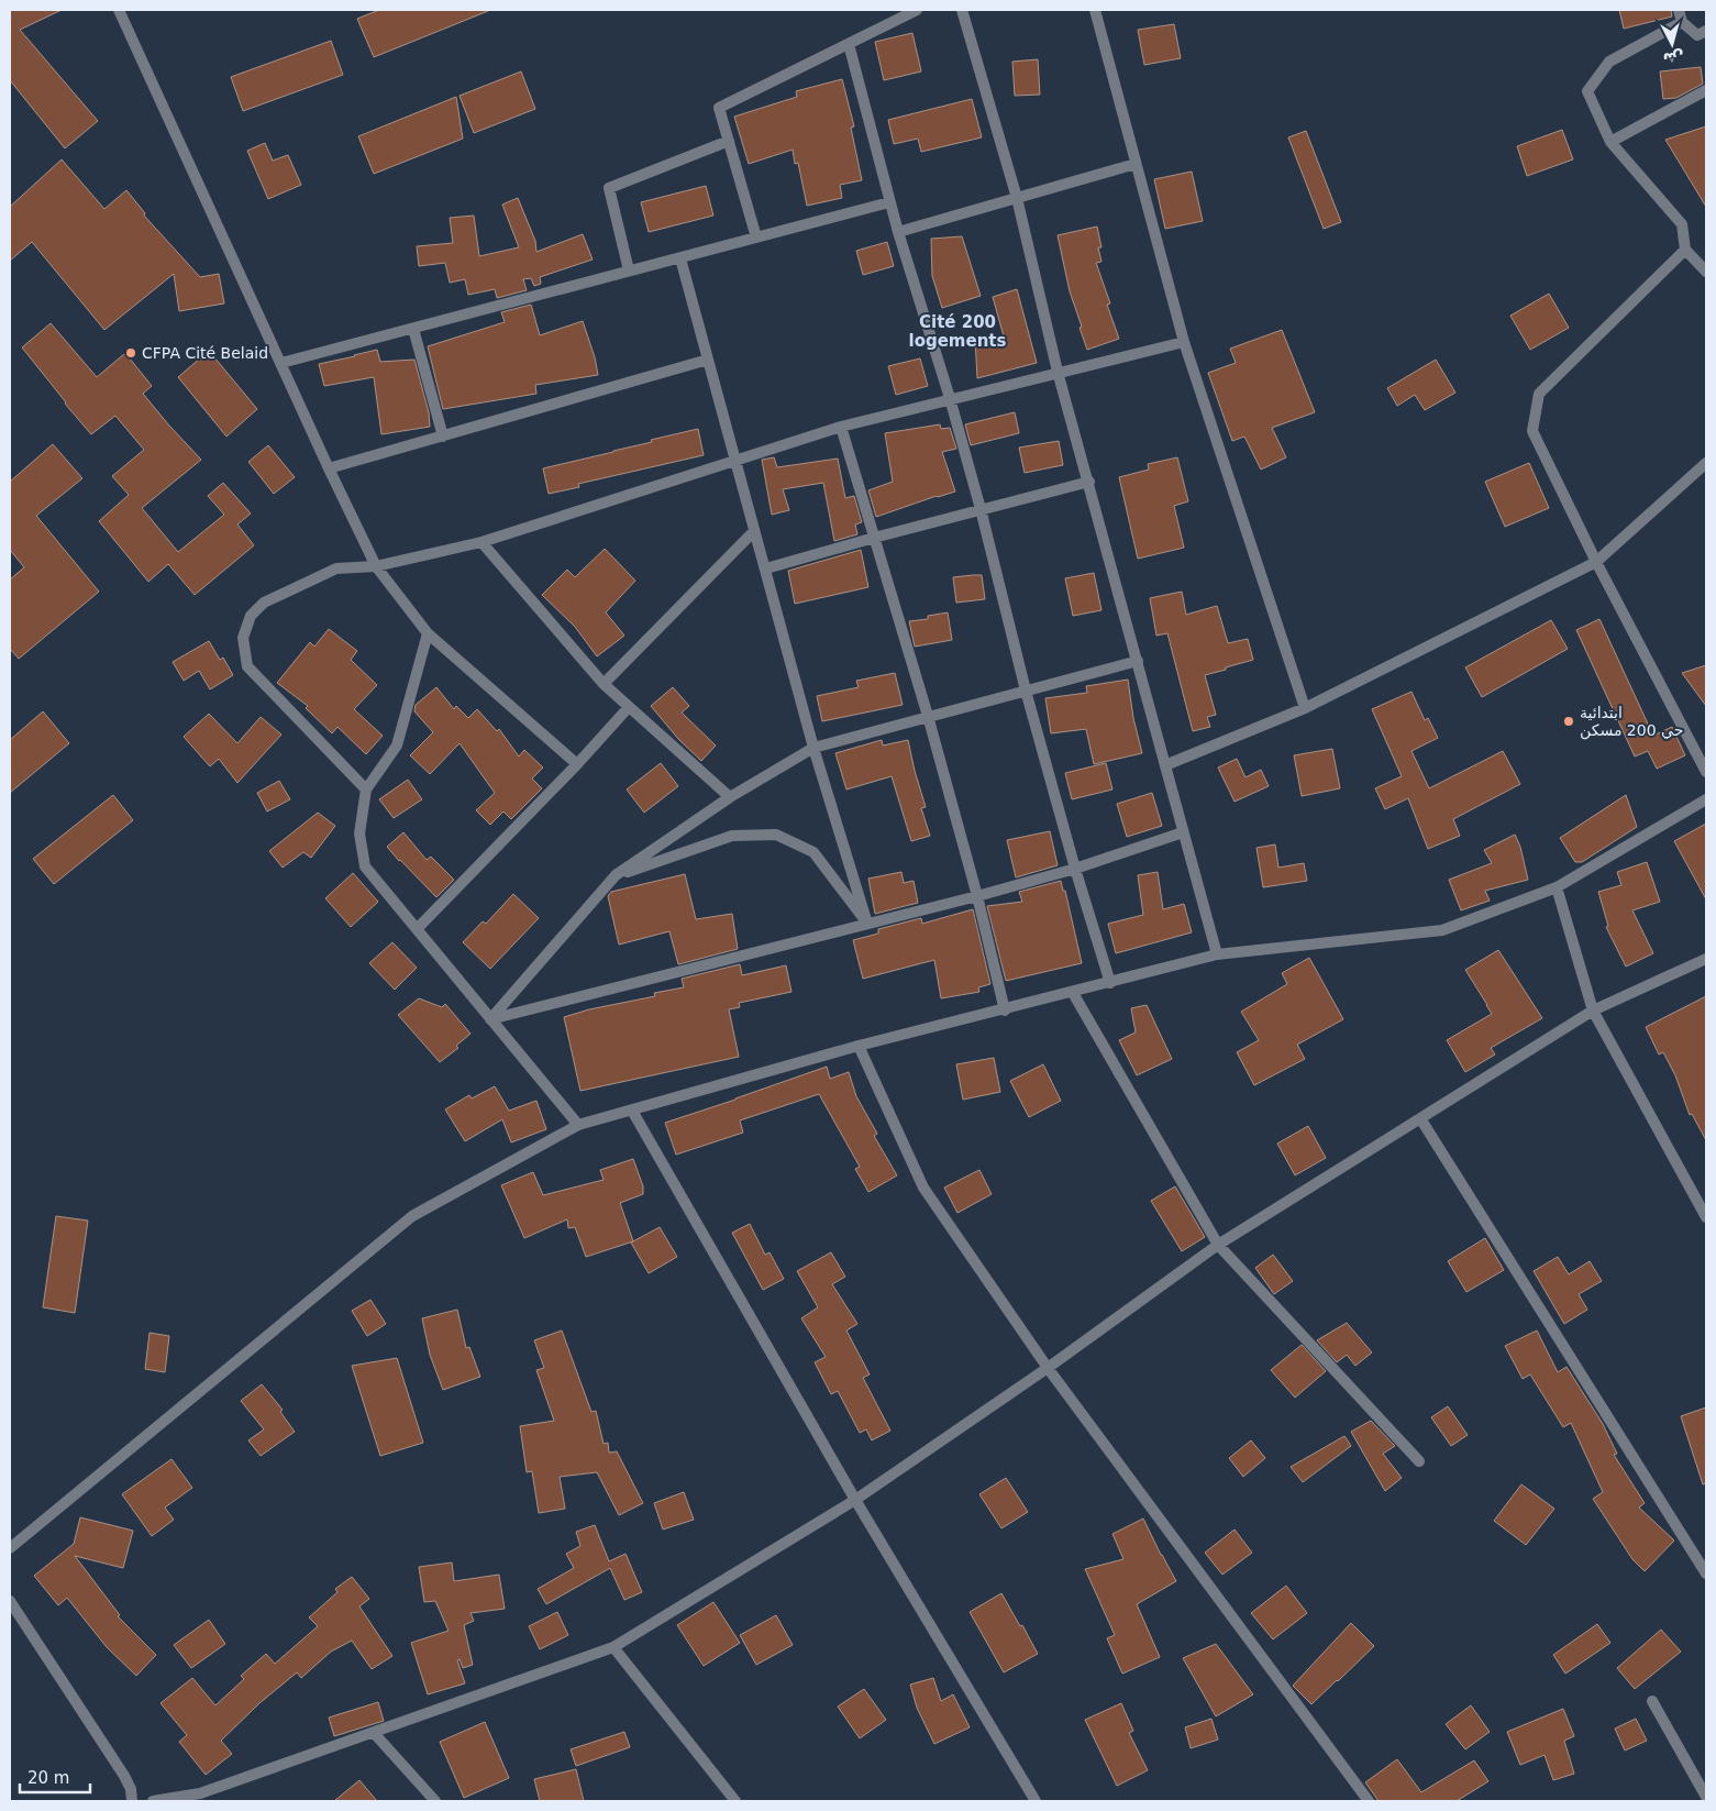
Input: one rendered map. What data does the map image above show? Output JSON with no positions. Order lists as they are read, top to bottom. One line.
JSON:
{"districts":["Cité 200 logements"],"places":["CFPA Cité Belaid","ابتدائية حي 200 مسكن"],"scale_bar":"20 m","north":"bottom"}
